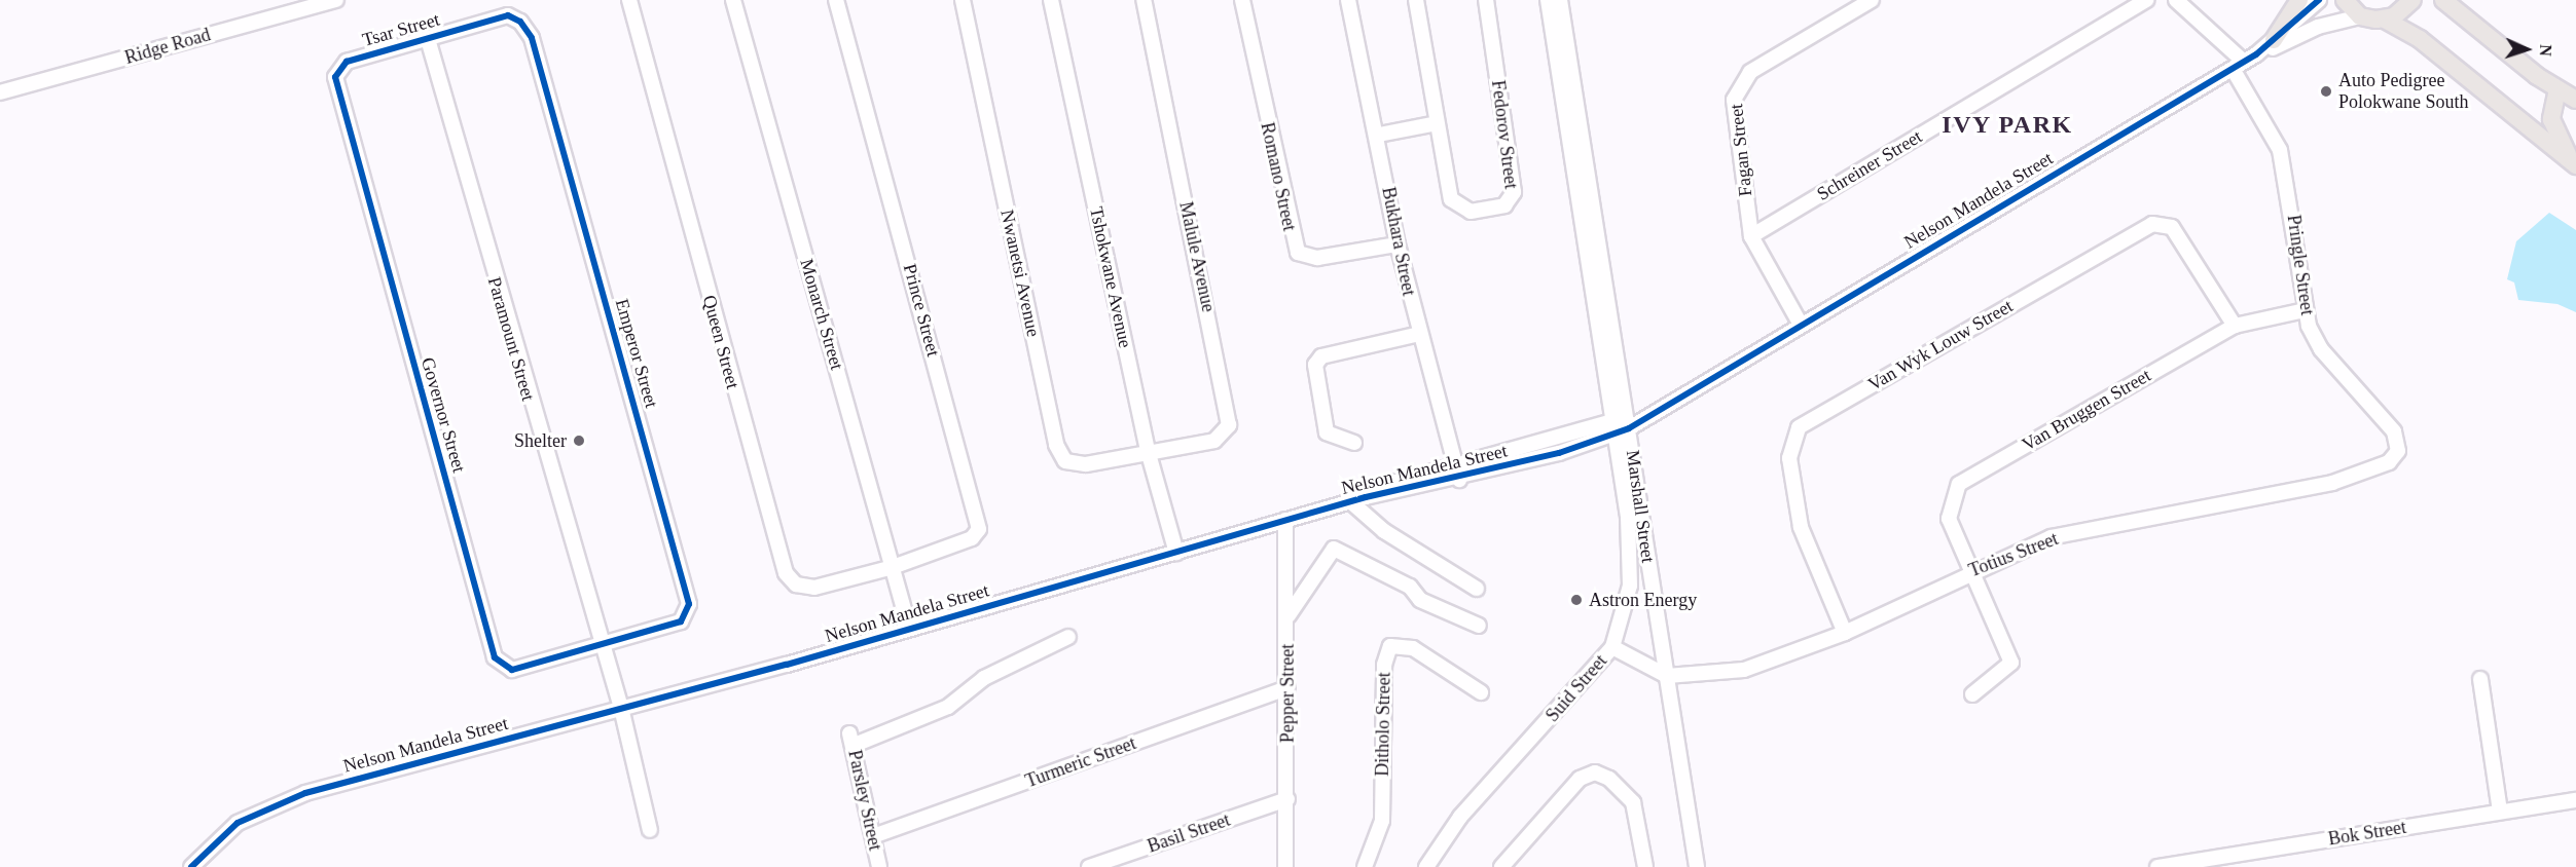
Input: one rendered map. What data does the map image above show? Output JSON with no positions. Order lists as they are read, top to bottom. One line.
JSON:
{"streets":{"street":["Tsar Street","Ridge Road","Fedorov Street","Fagan Street","Schreiner Street","Romano Street","Nelson Mandela Street","Bukhara Street","Malule Avenue","Pringle Street","Nwanetsi Avenue","Tshokwane Avenue","Prince Street","Monarch Street","Paramount Street","Queen Street","Van Wyk Louw Street","Emperor Street","Van Bruggen Street","Governor Street","Marshall Street","Totius Street","Suid Street","Pepper Street","Ditholo Street","Turmeric Street","Parsley Street","Basil Street","Bok Street"]},"crossings":[["Tsar Street","Paramount Street"],["Tsar Street","Emperor Street"],["Tsar Street","Governor Street"],["Fagan Street","Schreiner Street"],["Fagan Street","Nelson Mandela Street"],["Romano Street","Bukhara Street"],["Nelson Mandela Street","Bukhara Street"],["Nelson Mandela Street","Pringle Street"],["Nelson Mandela Street","Tshokwane Avenue"],["Nelson Mandela Street","Monarch Street"],["Nelson Mandela Street","Paramount Street"],["Nelson Mandela Street","Marshall Street"],["Nelson Mandela Street","Suid Street"],["Nelson Mandela Street","Pepper Street"],["Malule Avenue","Nwanetsi Avenue"],["Malule Avenue","Tshokwane Avenue"],["Pringle Street","Van Bruggen Street"],["Pringle Street","Totius Street"],["Nwanetsi Avenue","Tshokwane Avenue"],["Prince Street","Monarch Street"],["Prince Street","Queen Street"],["Monarch Street","Queen Street"],["Paramount Street","Emperor Street"],["Paramount Street","Governor Street"],["Van Wyk Louw Street","Van Bruggen Street"],["Van Wyk Louw Street","Totius Street"],["Emperor Street","Governor Street"],["Van Bruggen Street","Totius Street"],["Marshall Street","Totius Street"],["Pepper Street","Turmeric Street"],["Pepper Street","Basil Street"],["Turmeric Street","Parsley Street"]],"districts":["IVY PARK"],"places":["Auto Pedigree Polokwane South","Shelter","Astron Energy"],"north":"right"}
